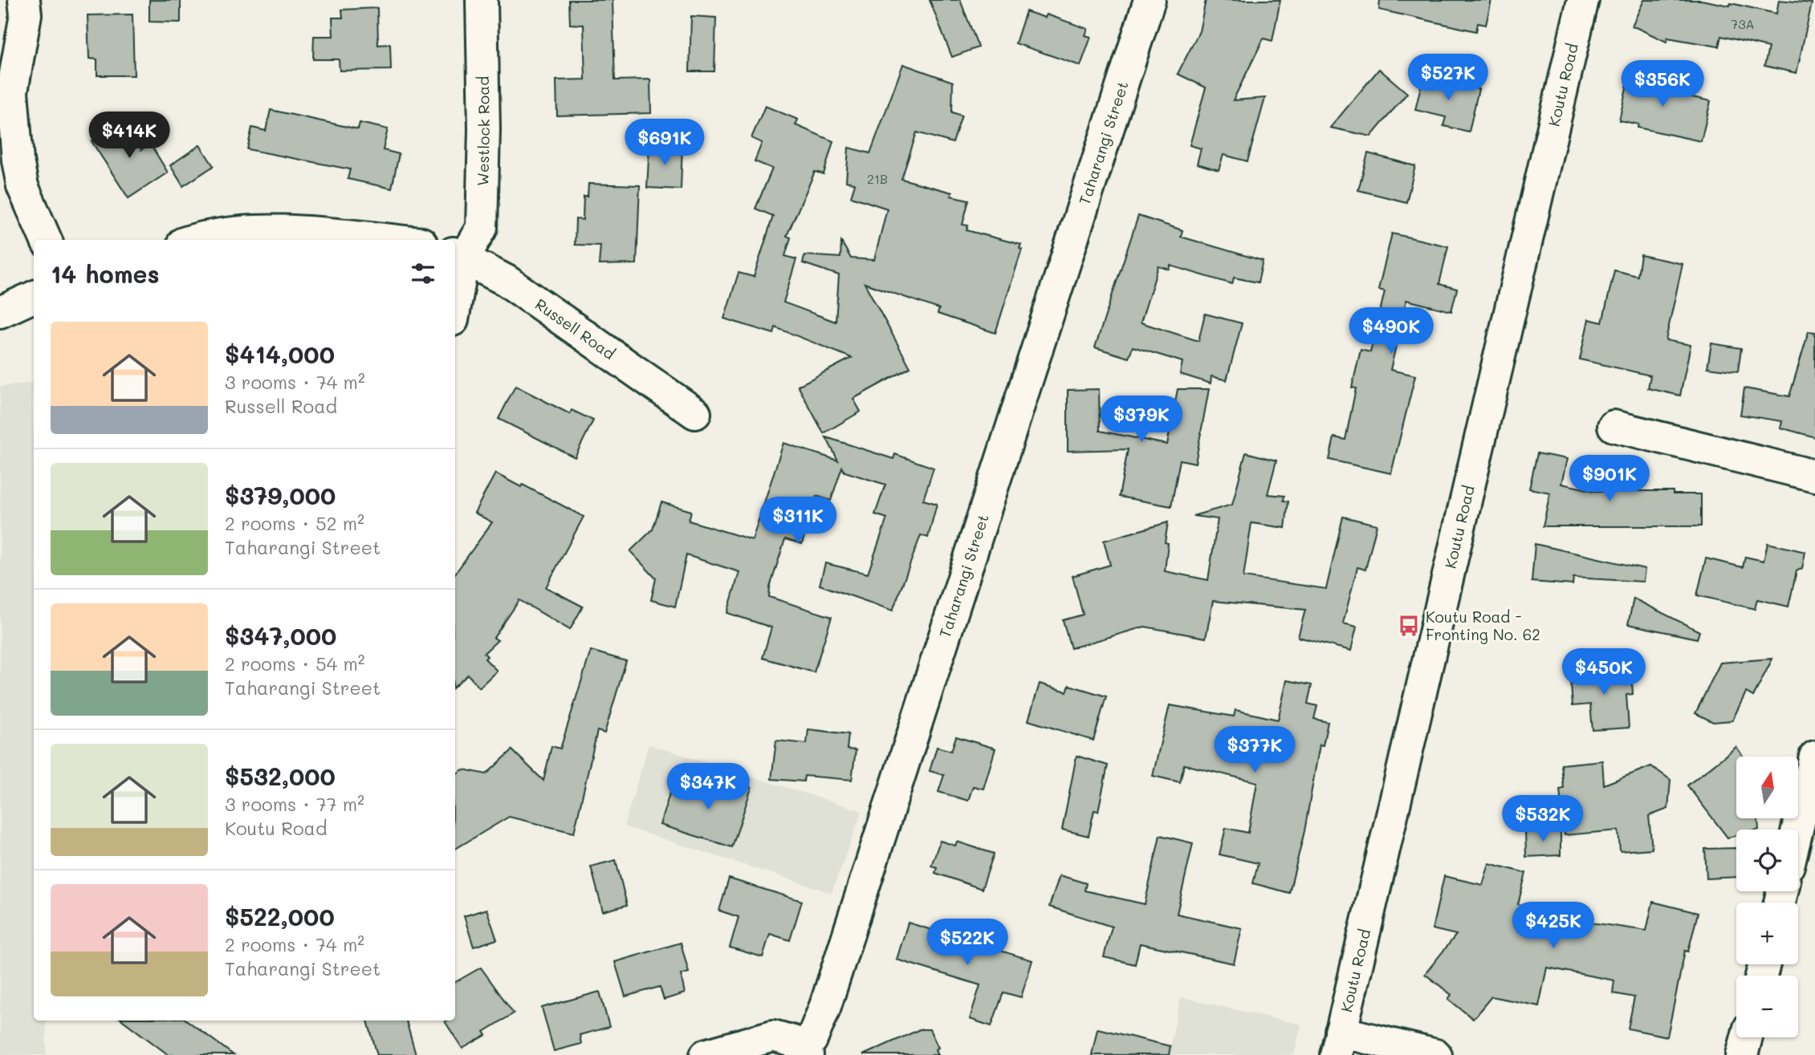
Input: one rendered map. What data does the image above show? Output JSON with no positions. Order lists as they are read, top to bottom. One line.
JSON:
{"streets":{"street":["Koutu Road","Westlock Road","Taharangi Street","Russell Road"]},"crossings":[["Westlock Road","Russell Road"]],"places":{"bus stop":["Koutu Road - Fronting No. 62"]},"house_numbers":["73A","21B"],"north":"top","page":{"price":["$527K","$356K","$414K","$691K","$490K","$379K","$901K","$311K","$450K","$377K","$347K","$532K","$425K","$522K"],"heading":"14 homes","list":[{"name":"$414,000","note":"3 rooms · 74 m² · Russell Road"},{"name":"$379,000","note":"2 rooms · 52 m² · Taharangi Street"},{"name":"$347,000","note":"2 rooms · 54 m² · Taharangi Street"},{"name":"$532,000","note":"3 rooms · 77 m² · Koutu Road"},{"name":"$522,000","note":"2 rooms · 74 m² · Taharangi Street"}],"map_buttons":["+","−"]}}
